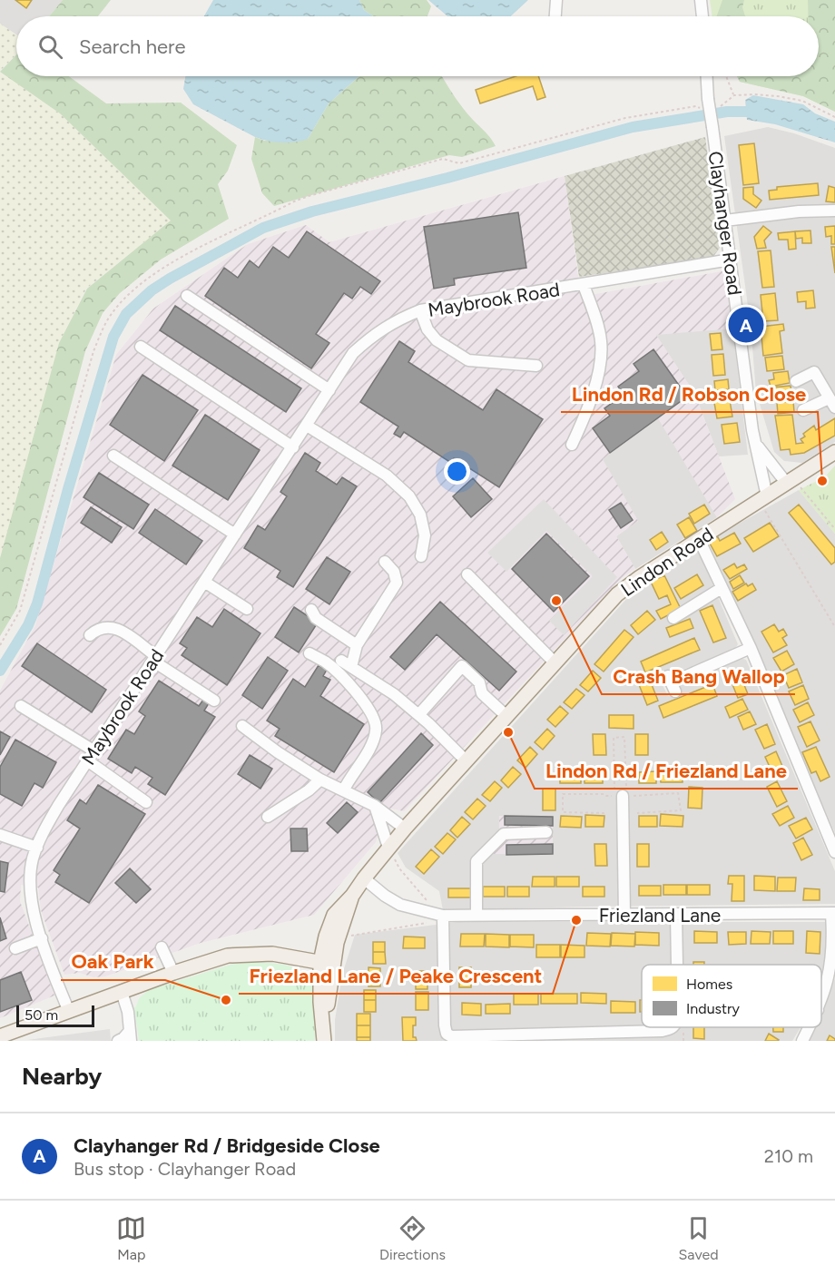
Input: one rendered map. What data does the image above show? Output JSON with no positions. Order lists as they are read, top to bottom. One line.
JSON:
{"streets":{"main road":["Lindon Road"],"street":["Clayhanger Road","Maybrook Road","Friezland Lane"]},"crossings":[["Clayhanger Road","Maybrook Road"],["Clayhanger Road","Lindon Road"],["Lindon Road","Friezland Lane"]],"places":["Lindon Rd / Robson Close","Crash Bang Wallop","Lindon Rd / Friezland Lane","Friezland Lane / Peake Crescent","Oak Park"],"legend":["Homes","Industry"],"scale_bar":"50 m","page":{"search":"Search here","pins":"A","scale":"50 m","heading":"Nearby","list":[{"mark":"A","name":"Clayhanger Rd / Bridgeside Close","note":"Bus stop · Clayhanger Road","value":"210 m"}],"nav":["Map","Directions","Saved"]}}
